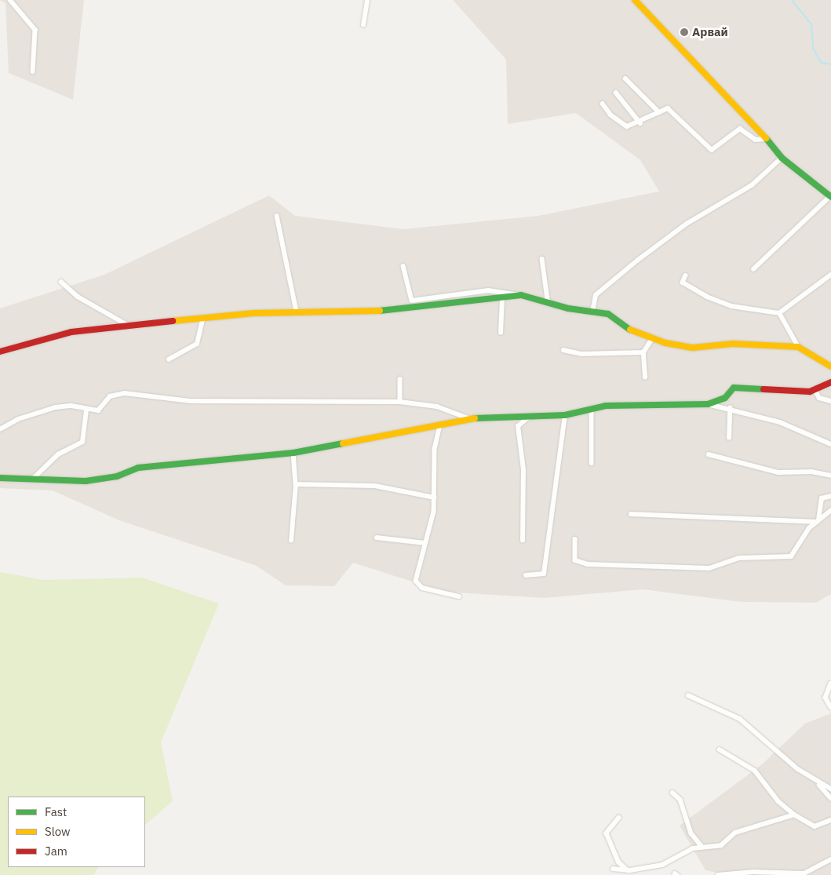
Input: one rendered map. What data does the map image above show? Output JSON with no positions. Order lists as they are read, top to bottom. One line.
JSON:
{"places":["Арвай"],"legend":["Fast","Slow","Jam"]}
